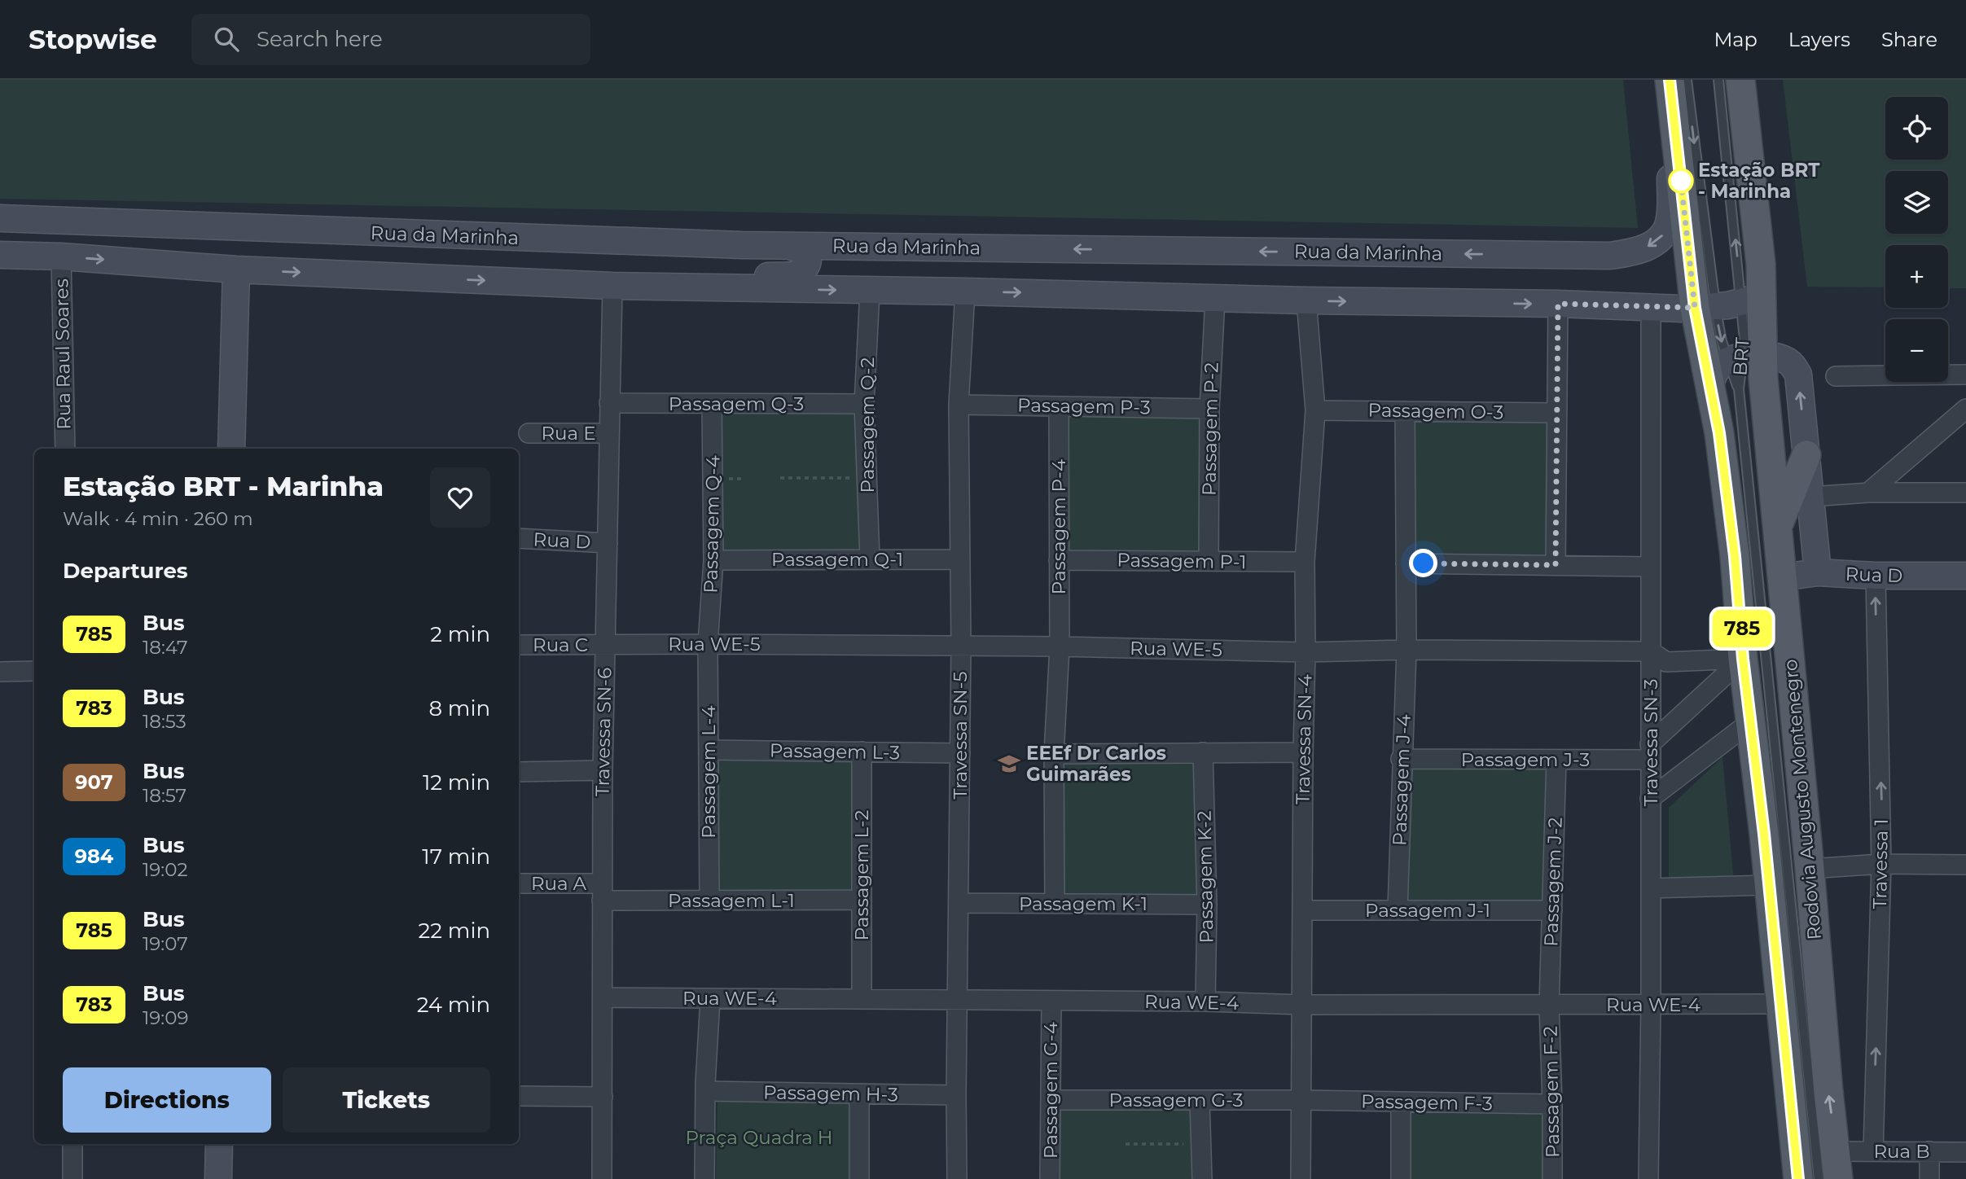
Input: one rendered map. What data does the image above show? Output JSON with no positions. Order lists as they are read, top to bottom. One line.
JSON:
{"streets":{"main road":["Rua da Marinha","Rua D","Rodovia Augusto Montenegro"],"street":["Rua Raul Soares","Passagem Q-3","Passagem P-3","Passagem O-3","Passagem Q-2","Passagem P-2","Rua E","Passagem Q-4","Passagem P-4","Passagem Q-1","Passagem P-1","Rua WE-5","Rua C","Travessa SN-6","Travessa SN-5","Travessa SN-4","Travessa SN-3","Passagem L-3","Passagem J-3","Passagem L-4","Passagem J-4","Travessa 1","Passagem L-2","Passagem K-2","Passagem J-2","Rua A","Passagem L-1","Passagem K-1","Passagem J-1","Rua WE-4","Passagem G-4","Passagem F-2","Passagem H-3","Passagem G-3","Passagem F-3","Rua B"],"lane":["BRT"]},"crossings":[["BRT","Rodovia Augusto Montenegro"],["Passagem Q-3","Passagem Q-2"],["Passagem Q-3","Passagem Q-4"],["Passagem Q-3","Travessa SN-6"],["Passagem P-3","Passagem P-2"],["Passagem P-3","Passagem P-4"],["Passagem P-3","Travessa SN-5"],["Passagem O-3","Travessa SN-4"],["Passagem O-3","Passagem J-4"],["Passagem Q-2","Passagem Q-1"],["Passagem P-2","Passagem P-1"],["Rua E","Travessa SN-6"],["Passagem Q-4","Passagem Q-1"],["Passagem Q-4","Rua WE-5"],["Passagem Q-4","Passagem L-4"],["Passagem P-4","Passagem P-1"],["Passagem P-4","Rua WE-5"],["Passagem P-4","Passagem K-1"],["Rua D","Travessa SN-6"],["Rua D","Rodovia Augusto Montenegro"],["Rua D","Travessa 1"],["Passagem Q-1","Travessa SN-5"],["Passagem P-1","Travessa SN-4"],["Rua WE-5","Rua C"],["Rua WE-5","Travessa SN-6"],["Rua WE-5","Travessa SN-5"],["Rua WE-5","Travessa SN-4"],["Rua WE-5","Travessa SN-3"],["Rua WE-5","Passagem L-4"],["Rua WE-5","Passagem J-4"],["Rua C","Travessa SN-6"],["Travessa SN-6","Rua A"],["Travessa SN-6","Passagem L-1"],["Travessa SN-6","Rua WE-4"],["Travessa SN-5","Passagem L-3"],["Travessa SN-5","Passagem K-1"],["Travessa SN-5","Rua WE-4"],["Travessa SN-5","Passagem H-3"],["Travessa SN-4","Passagem J-1"],["Travessa SN-4","Rua WE-4"],["Travessa SN-4","Passagem G-3"],["Travessa SN-4","Passagem F-3"],["Travessa SN-3","Passagem J-3"],["Travessa SN-3","Rua WE-4"],["Passagem L-3","Passagem L-4"],["Passagem L-3","Passagem L-2"],["Passagem J-3","Passagem J-4"],["Passagem J-3","Passagem J-2"],["Passagem L-4","Passagem L-1"],["Passagem J-4","Passagem J-1"],["Rodovia Augusto Montenegro","Rua B"],["Travessa 1","Rua B"],["Passagem L-2","Passagem L-1"],["Passagem L-2","Rua WE-4"],["Passagem K-2","Passagem K-1"],["Passagem K-2","Rua WE-4"],["Passagem J-2","Passagem J-1"],["Passagem J-2","Rua WE-4"],["Passagem J-2","Passagem F-2"],["Rua A","Passagem L-1"],["Rua WE-4","Passagem G-4"],["Rua WE-4","Passagem F-2"],["Passagem G-4","Passagem G-3"],["Passagem F-2","Passagem F-3"],["Passagem G-3","Passagem F-3"]],"one_way":["BRT","Travessa 1"],"parks":["Praça Quadra H"],"places":{"other":["Estação BRT - Marinha"],"school or university":["EEEf Dr Carlos Guimarães"]},"lines":["bus line 785"],"page":{"header":"Stopwise","search":"Search here","nav":["Map","Layers","Share"],"on_map":"785","map_buttons":["+","−"],"heading":[["Estação BRT - Marinha","Walk · 4 min · 260 m"],"Departures"],"list":[{"mark":"785","name":"Bus","note":"18:47","value":"2 min"},{"mark":"783","name":"Bus","note":"18:53","value":"8 min"},{"mark":"907","name":"Bus","note":"18:57","value":"12 min"},{"mark":"984","name":"Bus","note":"19:02","value":"17 min"},{"mark":"785","name":"Bus","note":"19:07","value":"22 min"},{"mark":"783","name":"Bus","note":"19:09","value":"24 min"}],"buttons":["Directions","Tickets"]}}
